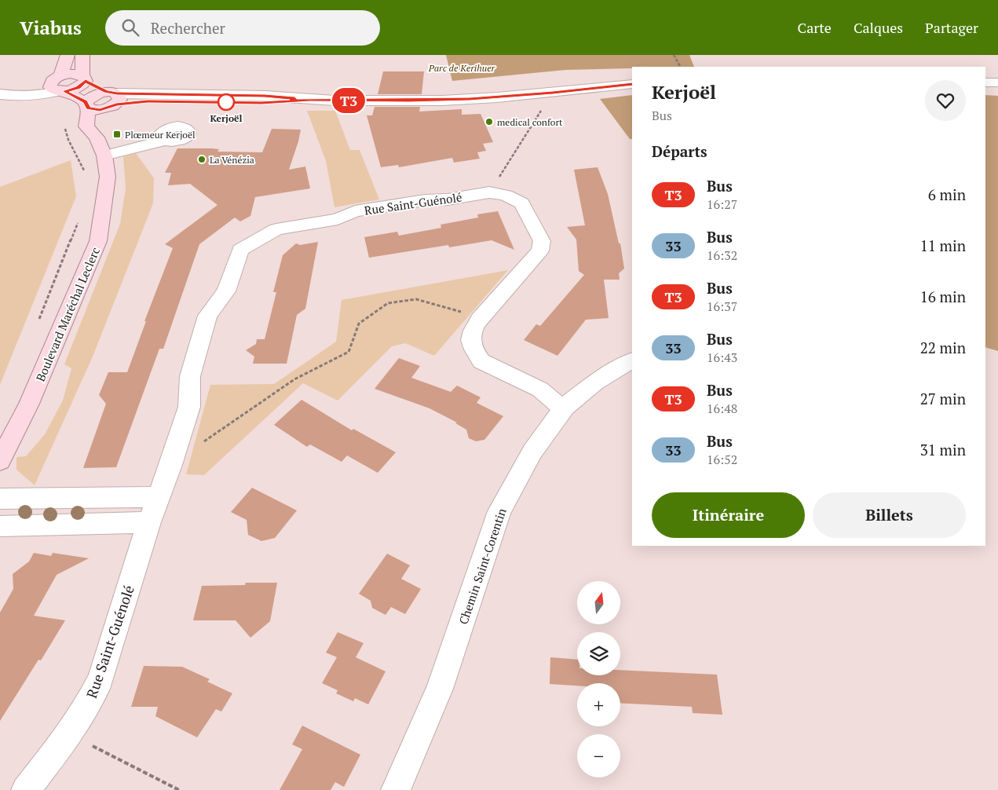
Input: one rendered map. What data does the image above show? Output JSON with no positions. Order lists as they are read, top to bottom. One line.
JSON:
{"streets":{"main road":["Boulevard Maréchal Leclerc"],"street":["Rue Saint-Guénolé","Chemin Saint-Corentin"]},"crossings":[["Rue Saint-Guénolé","Chemin Saint-Corentin"]],"parks":["Parc de Kerihuer"],"places":{"other":["Kerjoël","medical confort","La Vénézia"],"transit":["Plœmeur Kerjoël"]},"lines":["bus line T3"],"north":"top","page":{"header":"Viabus","search":"Rechercher","nav":["Carte","Calques","Partager"],"on_map":"T3","heading":[["Kerjoël","Bus"],"Départs"],"list":[{"mark":"T3","name":"Bus","note":"16:27","value":"6 min"},{"mark":"33","name":"Bus","note":"16:32","value":"11 min"},{"mark":"T3","name":"Bus","note":"16:37","value":"16 min"},{"mark":"33","name":"Bus","note":"16:43","value":"22 min"},{"mark":"T3","name":"Bus","note":"16:48","value":"27 min"},{"mark":"33","name":"Bus","note":"16:52","value":"31 min"}],"buttons":["Itinéraire","Billets"],"map_buttons":["+","−"]}}
